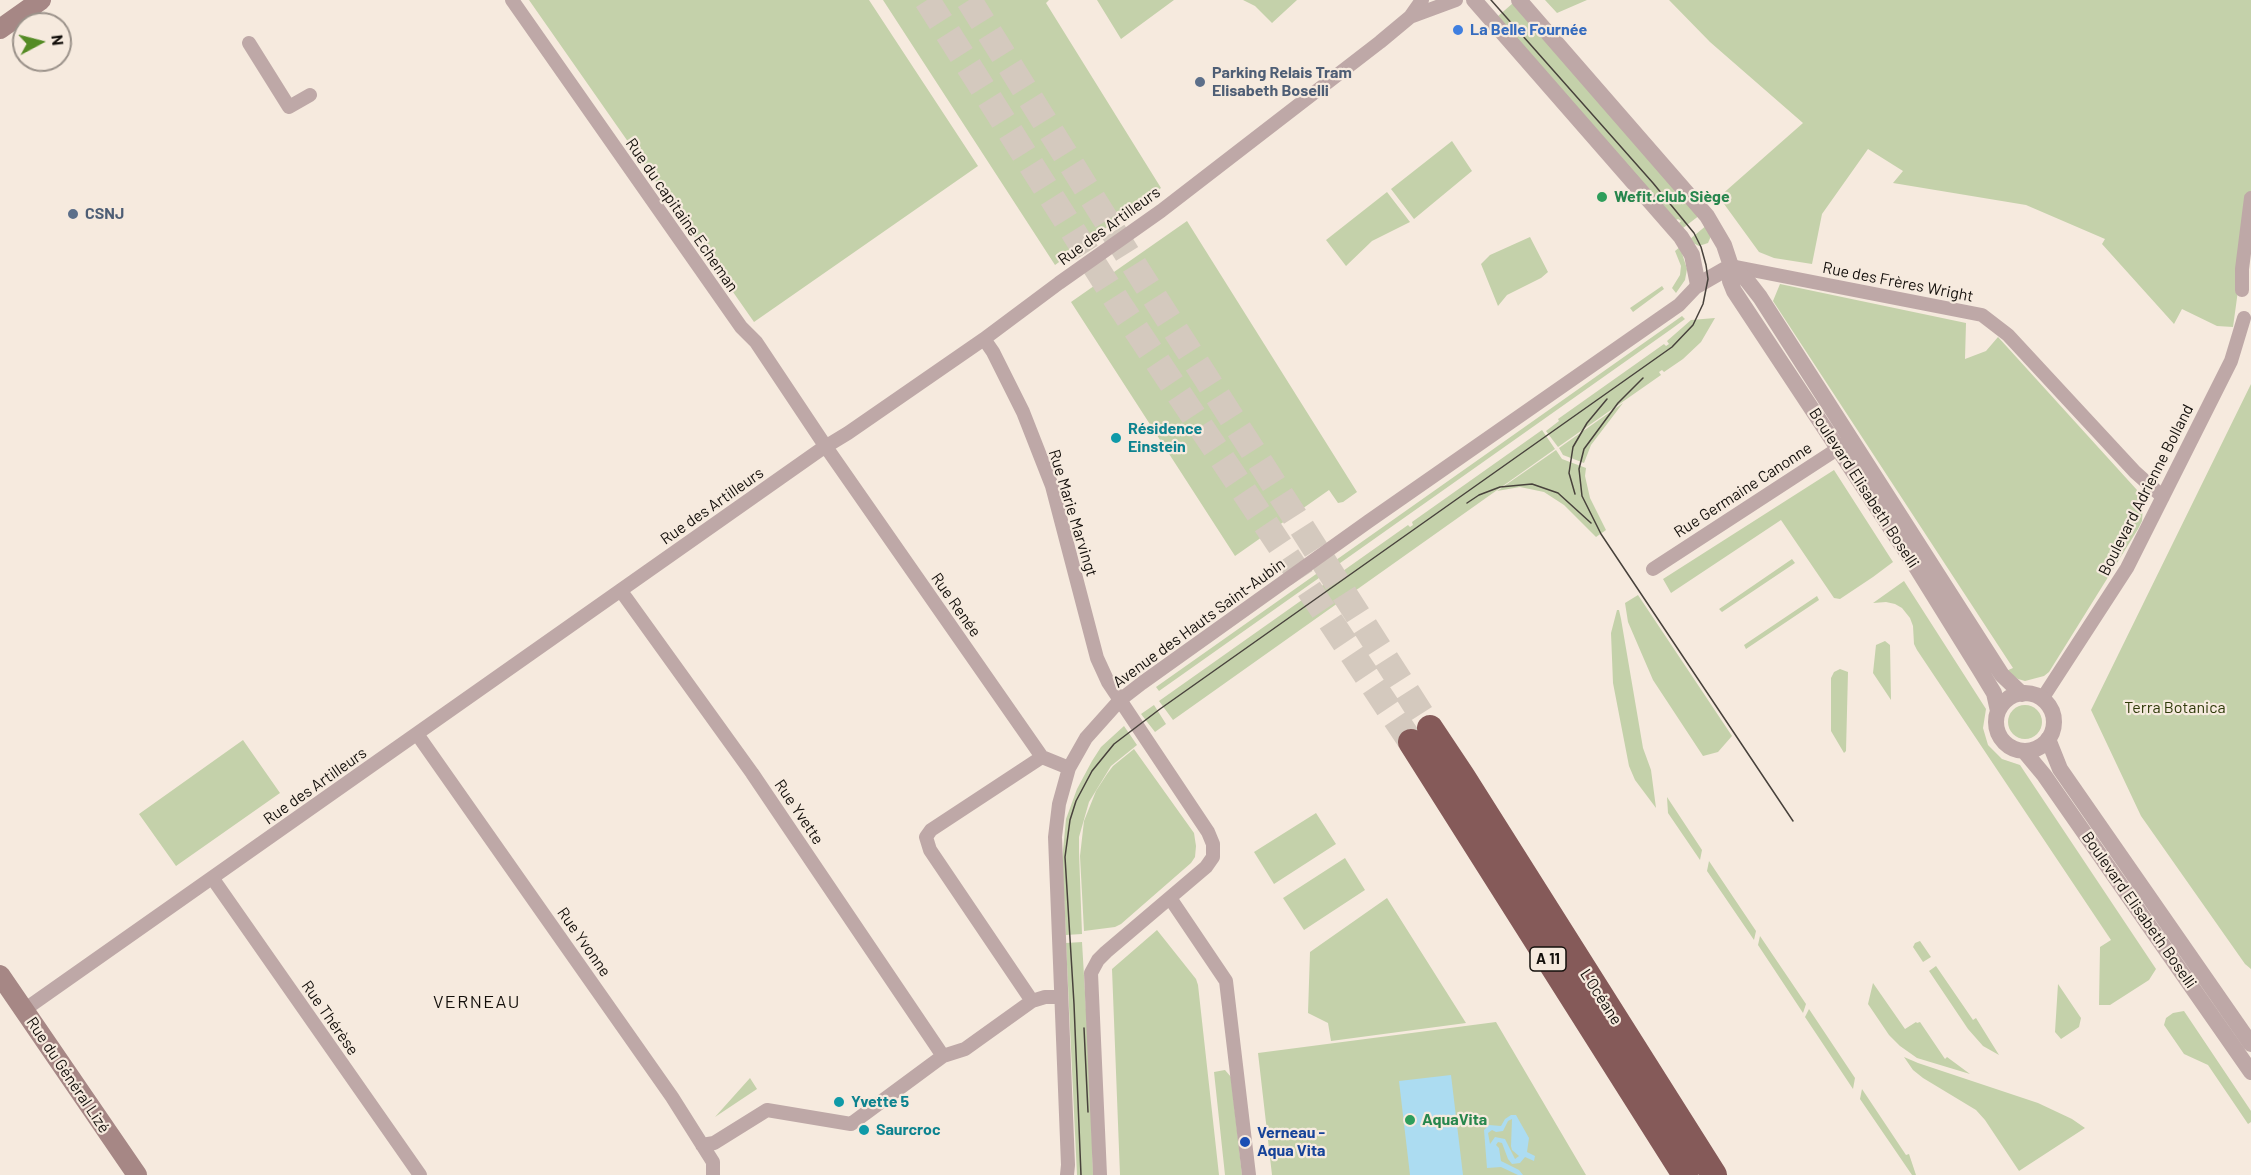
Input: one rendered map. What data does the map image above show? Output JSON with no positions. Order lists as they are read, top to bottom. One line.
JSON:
{"streets":{"highway":["A 11","L’Océane"],"main road":["Rue du Général Lizé"],"street":["Rue du capitaine Echeman","Rue des Artilleurs","Rue des Frères Wright","Boulevard Elisabeth Boselli","Rue Germaine Canonne","Boulevard Adrienne Bolland","Rue Marie Marvingt","Rue Renée","Avenue des Hauts Saint-Aubin","Rue Yvette","Rue Yvonne","Rue Thérèse"]},"crossings":[["Rue du capitaine Echeman","Rue des Artilleurs"],["Rue du capitaine Echeman","Rue Renée"],["Rue des Artilleurs","Rue Marie Marvingt"],["Rue des Artilleurs","Rue Renée"],["Rue des Artilleurs","Rue Yvette"],["Rue des Artilleurs","Rue Yvonne"],["Rue des Artilleurs","Rue Thérèse"],["Rue des Artilleurs","Rue du Général Lizé"],["Rue des Frères Wright","Boulevard Elisabeth Boselli"],["Rue des Frères Wright","Boulevard Adrienne Bolland"],["Boulevard Elisabeth Boselli","Rue Germaine Canonne"],["Boulevard Elisabeth Boselli","Boulevard Adrienne Bolland"],["Rue Marie Marvingt","Avenue des Hauts Saint-Aubin"]],"districts":["VERNEAU"],"parks":["Terra Botanica"],"places":["La Belle Fournée","Parking Relais Tram Elisabeth Boselli","Wefit.club Siège","CSNJ","Résidence Einstein","Yvette 5","AquaVita","Saurcroc","Verneau - Aqua Vita"],"north":"right"}
